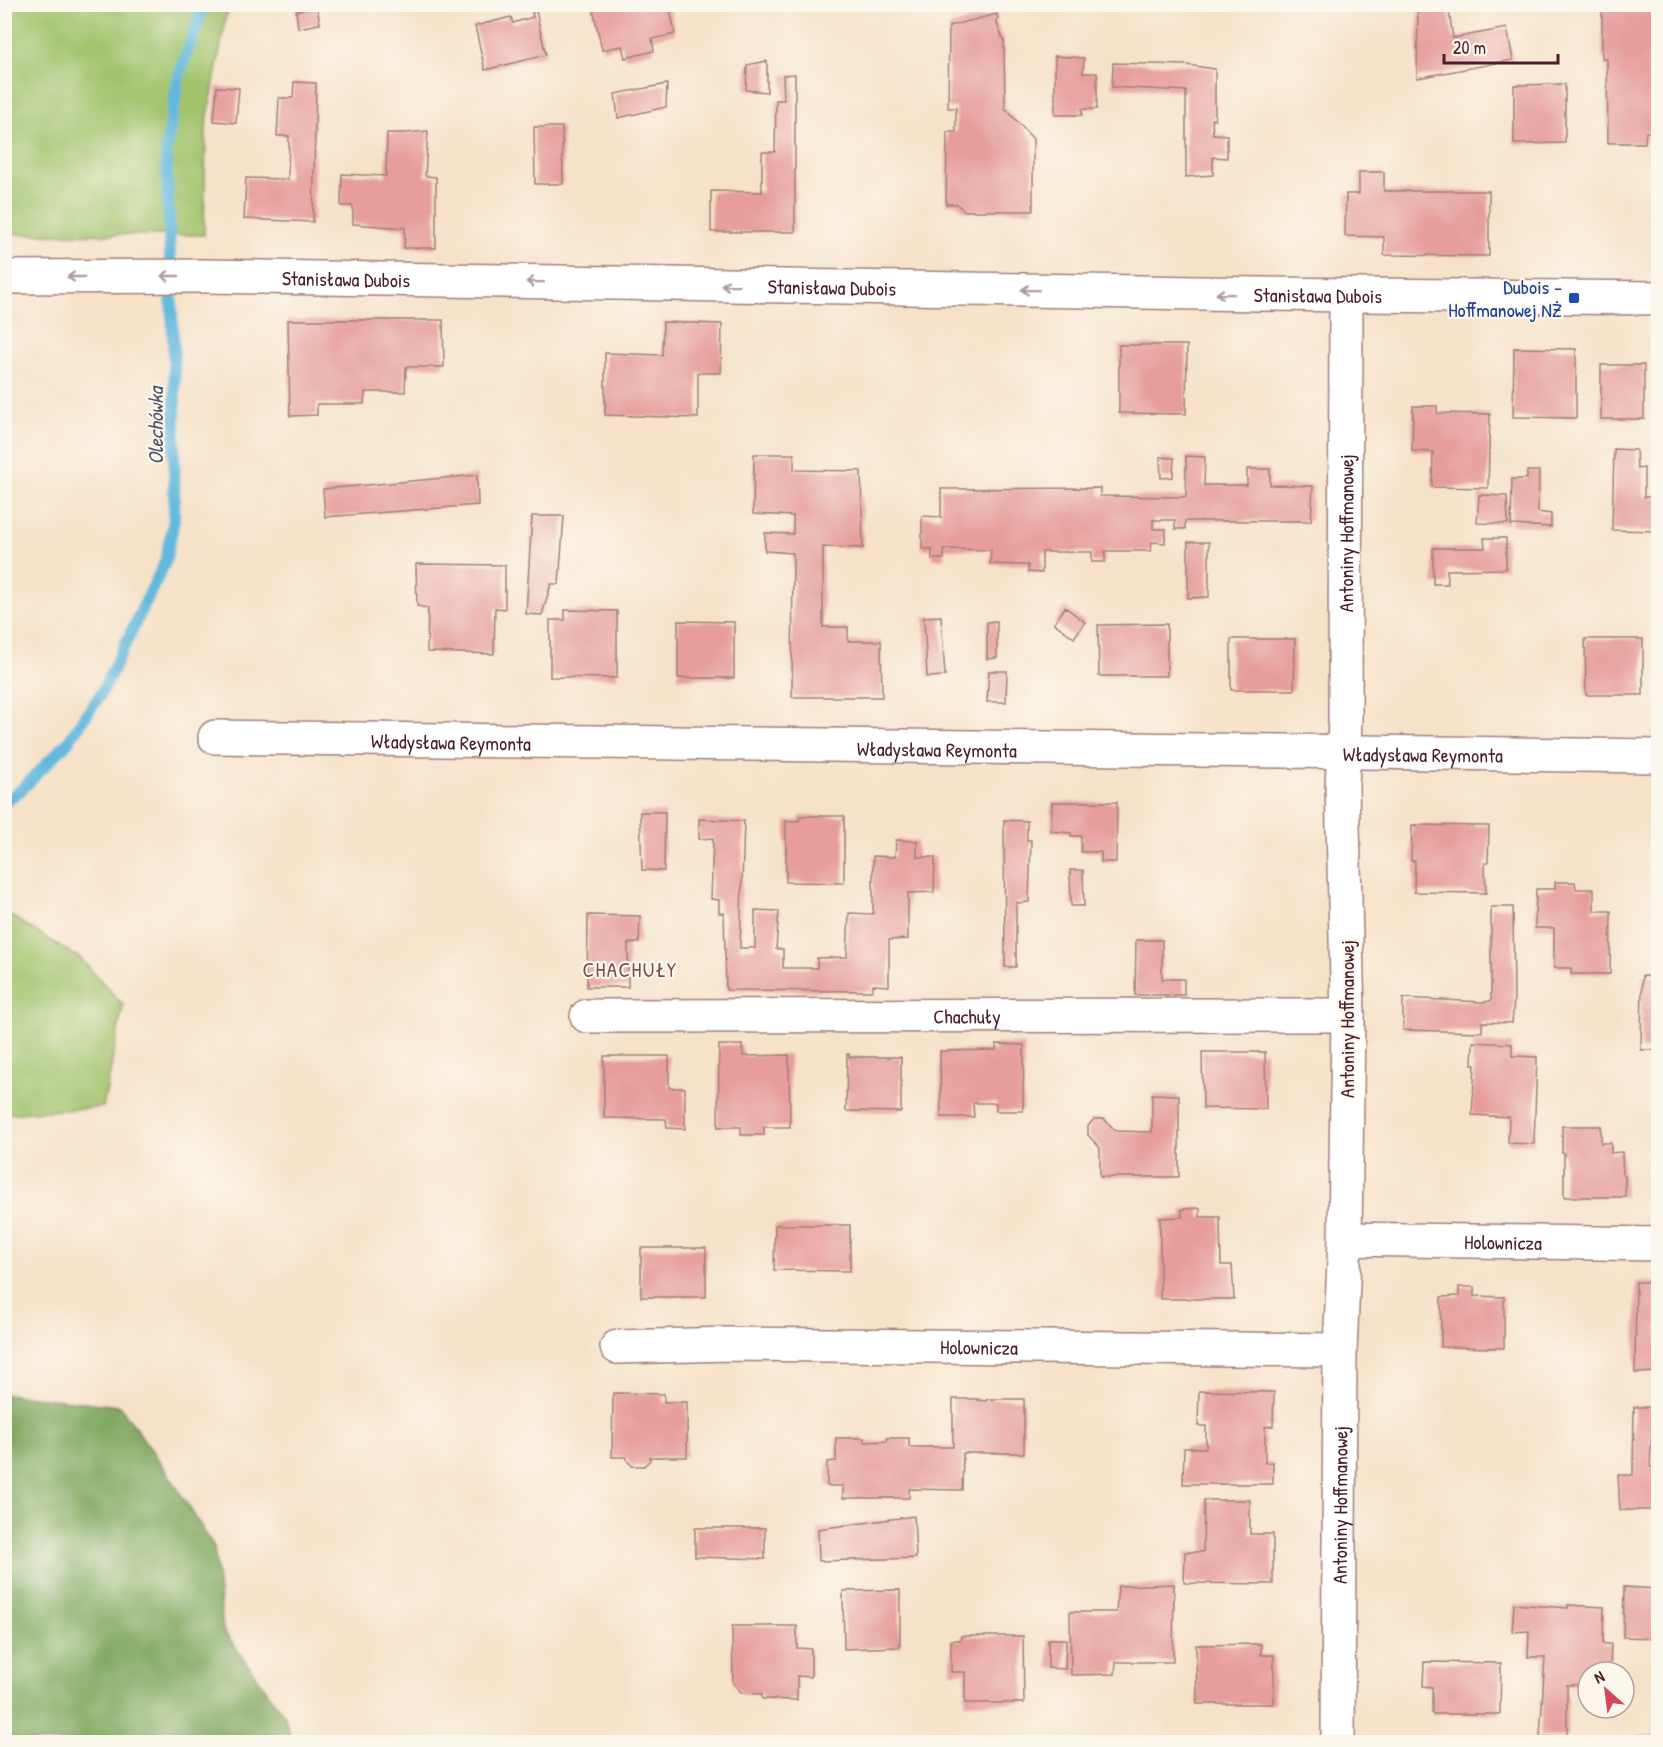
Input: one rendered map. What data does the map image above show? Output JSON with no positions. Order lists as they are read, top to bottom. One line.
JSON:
{"streets":{"street":["Stanisława Dubois","Antoniny Hoffmanowej","Władysława Reymonta","Chachuły","Holownicza"]},"crossings":[["Stanisława Dubois","Antoniny Hoffmanowej"],["Antoniny Hoffmanowej","Władysława Reymonta"],["Antoniny Hoffmanowej","Chachuły"],["Antoniny Hoffmanowej","Holownicza"]],"one_way":["Stanisława Dubois"],"districts":["CHACHUŁY"],"water":["Olechówka"],"places":{"transit":["Dubois - Hoffmanowej NŻ"]},"scale_bar":"20 m","north":"top left"}
